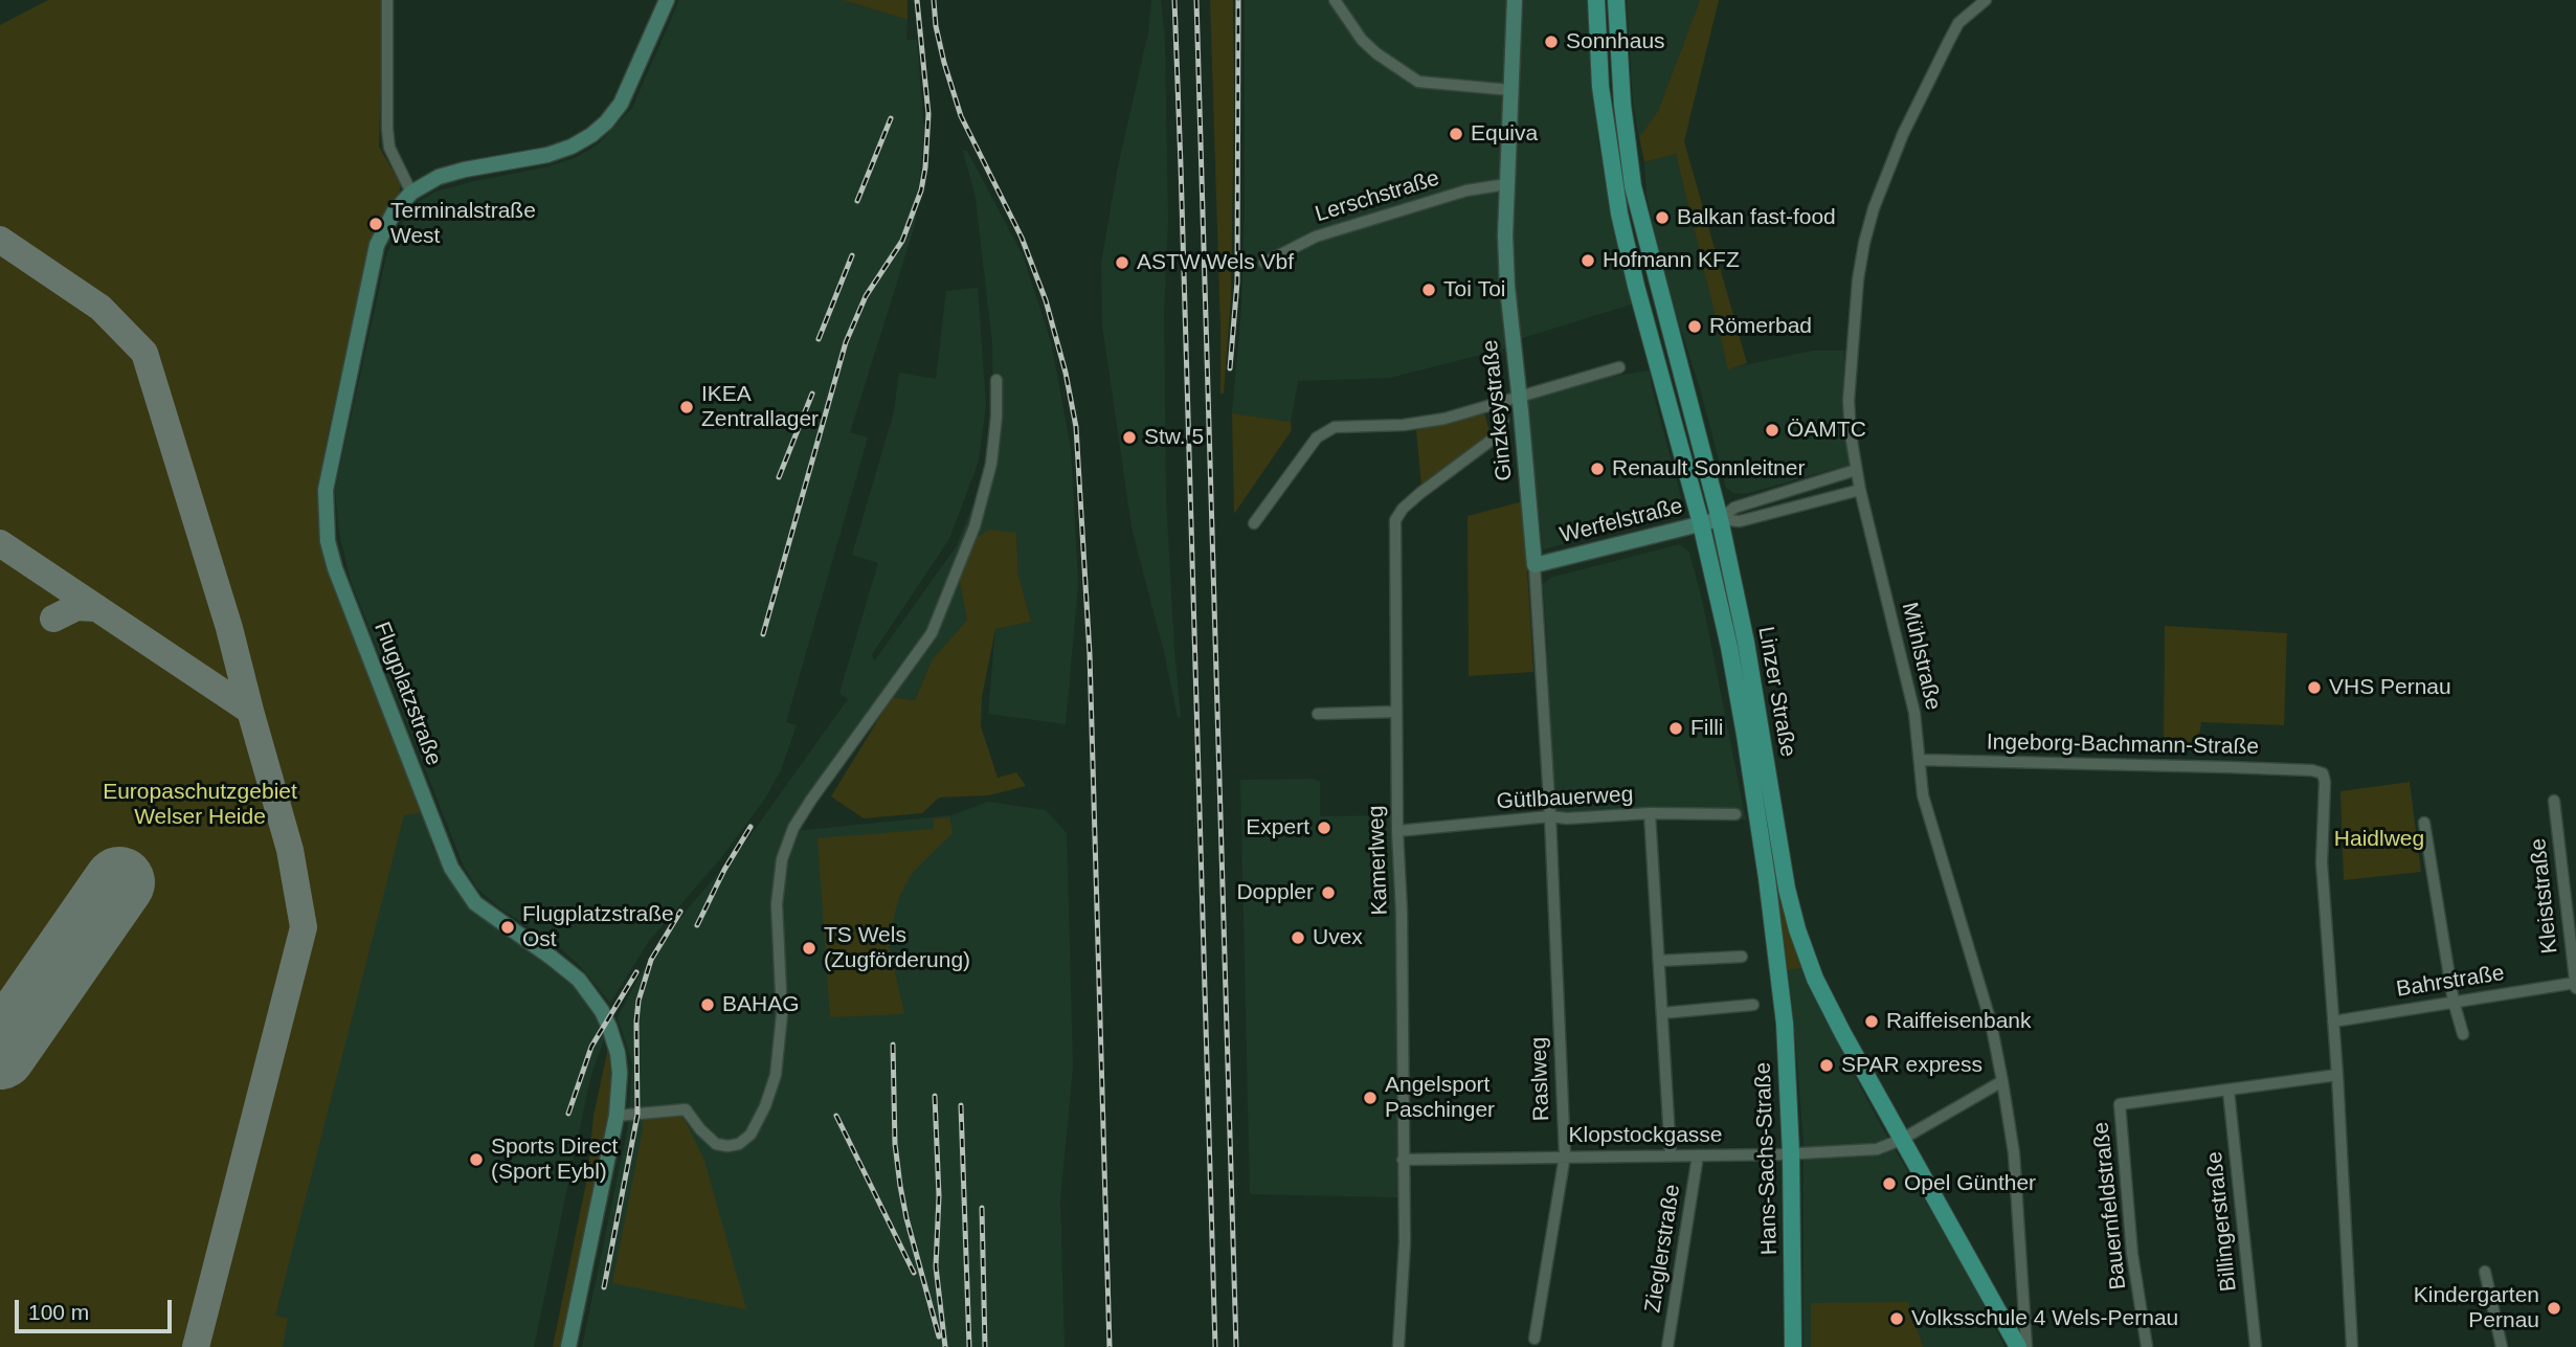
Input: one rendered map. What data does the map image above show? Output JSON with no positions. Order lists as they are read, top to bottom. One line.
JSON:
{"streets":{"main road":["Linzer Straße","Hans-Sachs-Straße"],"street":["Lerschstraße","Ginzkeystraße","Werfelstraße","Mühlstraße","Flugplatzstraße","Ingeborg-Bachmann-Straße","Gütlbauerweg","Kamerlweg","Kleiststraße","Bahrstraße","Raslweg","Klopstockgasse","Bauernfeldstraße","Billingerstraße","Zieglerstraße"]},"crossings":[["Lerschstraße","Ginzkeystraße"],["Ginzkeystraße","Werfelstraße"],["Ginzkeystraße","Gütlbauerweg"],["Ginzkeystraße","Raslweg"],["Werfelstraße","Mühlstraße"],["Werfelstraße","Linzer Straße"],["Mühlstraße","Ingeborg-Bachmann-Straße"],["Mühlstraße","Klopstockgasse"],["Linzer Straße","Klopstockgasse"],["Linzer Straße","Hans-Sachs-Straße"],["Ingeborg-Bachmann-Straße","Bahrstraße"],["Gütlbauerweg","Kamerlweg"],["Gütlbauerweg","Raslweg"],["Kamerlweg","Klopstockgasse"],["Kleiststraße","Bahrstraße"],["Raslweg","Klopstockgasse"],["Klopstockgasse","Hans-Sachs-Straße"],["Klopstockgasse","Zieglerstraße"],["Bauernfeldstraße","Billingerstraße"]],"parks":["Europaschutzgebiet Welser Heide","Haidlweg"],"places":["Sonnhaus","Equiva","Balkan fast-food","Terminalstraße West","Hofmann KFZ","ASTW Wels Vbf","Toi Toi","Römerbad","IKEA Zentrallager","ÖAMTC","Stw. 5","Renault Sonnleitner","VHS Pernau","Filli","Expert","Doppler","Flugplatzstraße Ost","Uvex","TS Wels (Zugförderung)","BAHAG","Raiffeisenbank","SPAR express","Angelsport Paschinger","Sports Direct (Sport Eybl)","Opel Günther","Kindergarten Pernau","Volksschule 4 Wels-Pernau"],"scale_bar":"100 m"}
